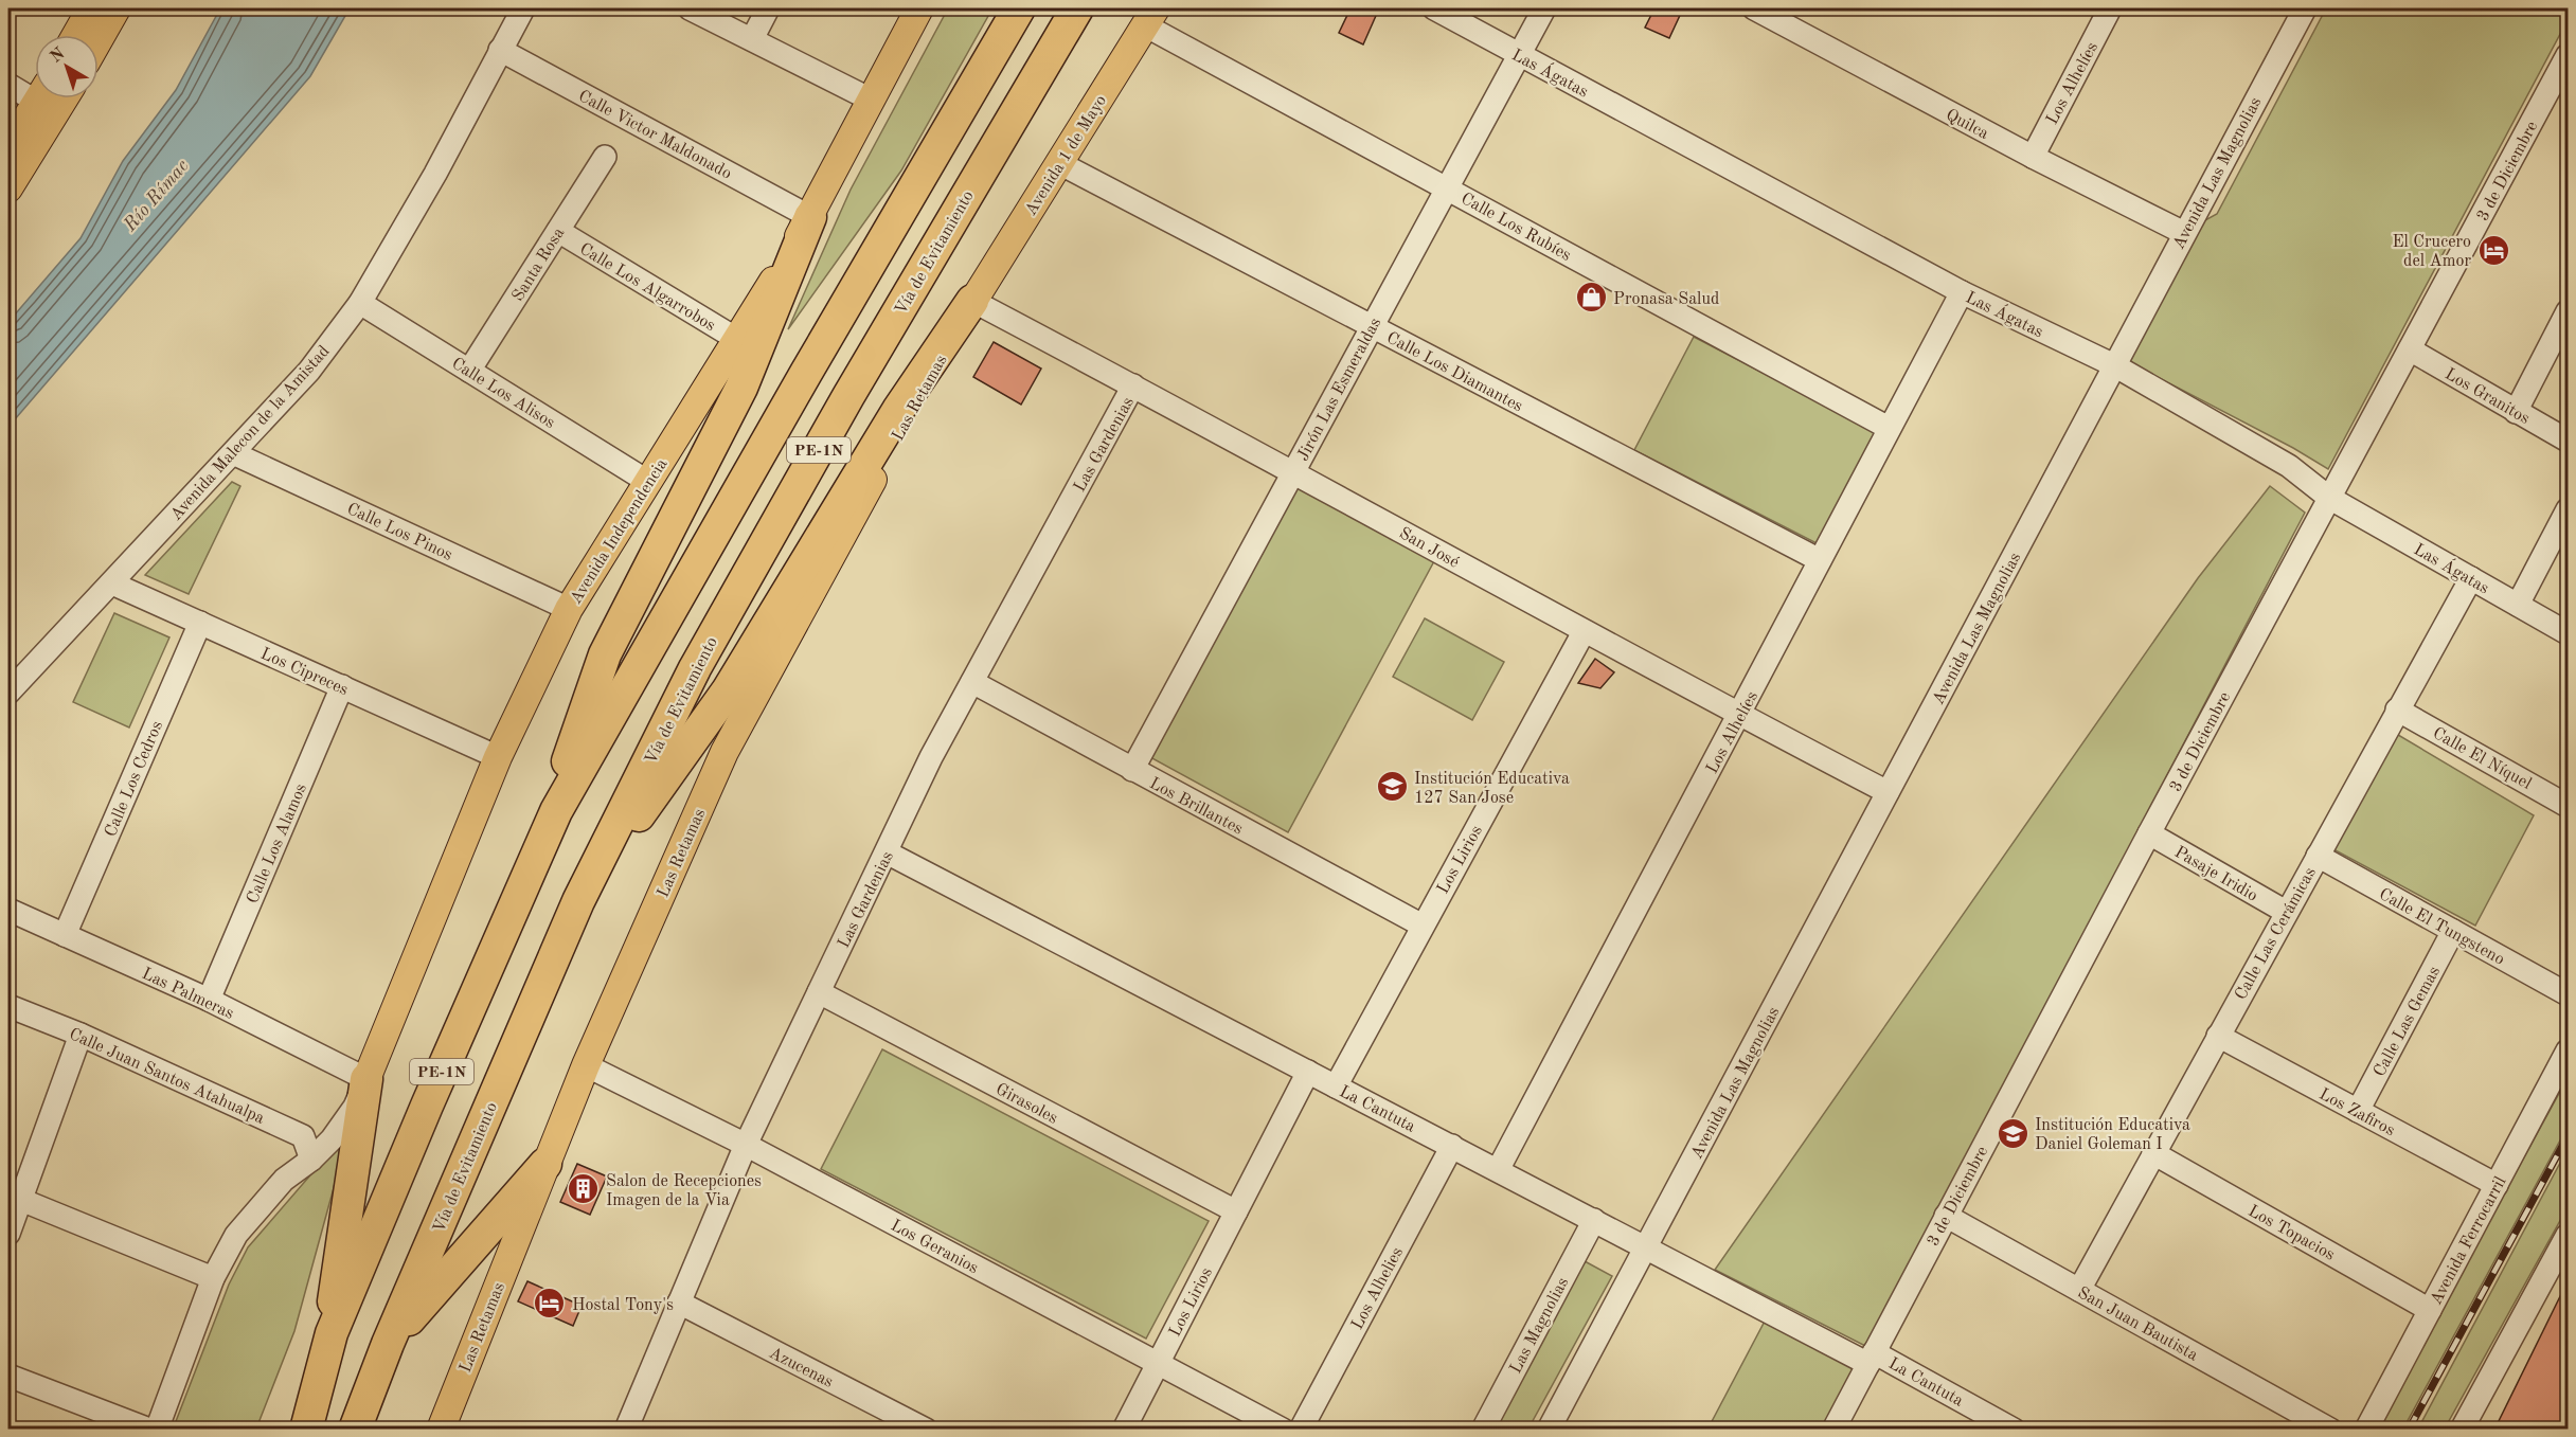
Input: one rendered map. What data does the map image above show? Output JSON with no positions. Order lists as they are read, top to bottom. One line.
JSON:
{"streets":{"highway":["Vía de Evitamiento","PE-1N"],"main road":["Avenida 1 de Mayo","Las Retamas","Avenida Independencia"],"street":["Las Ágatas","Los Alhelíes","Quilca","Calle Victor Maldonado","3 de Diciembre","Avenida Las Magnolias","Calle Los Rubíes","Santa Rosa","Calle Los Algarrobos","Calle Los Diamantes","Jirón Las Esmeraldas","Calle Los Alisos","Los Granitos","Avenida Malecon de la Amistad","Las Gardenias","Calle Los Pinos","San José","Los Cipreces","Calle El Níquel","Calle Los Cedros","Los Brillantes","Calle Los Alamos","Los Lirios","Pasaje Iridio","Calle El Tungsteno","Calle Las Cerámicas","Las Palmeras","Calle Las Gemas","Calle Juan Santos Atahualpa","Girasoles","La Cantuta","Los Zafiros","Los Topacios","Avenida Ferrocarril","Los Geranios","Los Alhelies","San Juan Bautista","Las Magnolias","Azucenas"]},"crossings":[["Las Ágatas","Los Alhelíes"],["Las Ágatas","3 de Diciembre"],["Las Ágatas","Avenida Las Magnolias"],["Las Ágatas","Jirón Las Esmeraldas"],["Las Ágatas","Calle Las Cerámicas"],["Los Alhelíes","Quilca"],["Los Alhelíes","Calle Los Rubíes"],["Los Alhelíes","Calle Los Diamantes"],["Los Alhelíes","San José"],["Los Alhelíes","La Cantuta"],["Quilca","Avenida Las Magnolias"],["Calle Victor Maldonado","Avenida Malecon de la Amistad"],["Calle Victor Maldonado","Avenida Independencia"],["Avenida 1 de Mayo","Calle Los Rubíes"],["Avenida 1 de Mayo","Calle Los Diamantes"],["Avenida 1 de Mayo","Las Retamas"],["Avenida 1 de Mayo","San José"],["3 de Diciembre","Los Granitos"],["3 de Diciembre","Pasaje Iridio"],["3 de Diciembre","La Cantuta"],["3 de Diciembre","San Juan Bautista"],["Avenida Las Magnolias","San José"],["Avenida Las Magnolias","La Cantuta"],["Calle Los Rubíes","Jirón Las Esmeraldas"],["Santa Rosa","Calle Los Algarrobos"],["Santa Rosa","Calle Los Alisos"],["Calle Los Algarrobos","Avenida Independencia"],["Calle Los Diamantes","Jirón Las Esmeraldas"],["Jirón Las Esmeraldas","San José"],["Jirón Las Esmeraldas","Los Brillantes"],["Calle Los Alisos","Avenida Malecon de la Amistad"],["Calle Los Alisos","Avenida Independencia"],["Las Retamas","San José"],["Las Retamas","Los Geranios"],["Avenida Malecon de la Amistad","Calle Los Pinos"],["Avenida Malecon de la Amistad","Los Cipreces"],["Las Gardenias","San José"],["Las Gardenias","Los Brillantes"],["Las Gardenias","Girasoles"],["Las Gardenias","La Cantuta"],["Las Gardenias","Los Geranios"],["Las Gardenias","Azucenas"],["Calle Los Pinos","Avenida Independencia"],["Avenida Independencia","Los Cipreces"],["Avenida Independencia","Las Palmeras"],["San José","Los Lirios"],["Los Cipreces","Calle Los Cedros"],["Los Cipreces","Calle Los Alamos"],["Calle El Níquel","Calle Las Cerámicas"],["Calle Los Cedros","Las Palmeras"],["Los Brillantes","Los Lirios"],["Calle Los Alamos","Las Palmeras"],["Los Lirios","Girasoles"],["Los Lirios","La Cantuta"],["Los Lirios","Los Geranios"],["Pasaje Iridio","Calle Las Cerámicas"],["Calle El Tungsteno","Calle Las Cerámicas"],["Calle El Tungsteno","Calle Las Gemas"],["Calle Las Cerámicas","Los Zafiros"],["Calle Las Cerámicas","Los Topacios"],["Calle Las Cerámicas","San Juan Bautista"],["Calle Las Gemas","Los Zafiros"],["La Cantuta","Los Alhelies"],["La Cantuta","Las Magnolias"],["Los Zafiros","Avenida Ferrocarril"],["Los Topacios","Avenida Ferrocarril"]],"water":["Río Rímac"],"places":{"hotel":["El Crucero del Amor","Hostal Tony's"],"shop":["Pronasa Salud"],"school or university":["Institución Educativa 127 San Jose","Institución Educativa Daniel Goleman I"],"building":["Salon de Recepciones Imagen de la Via"]},"north":"top left"}
